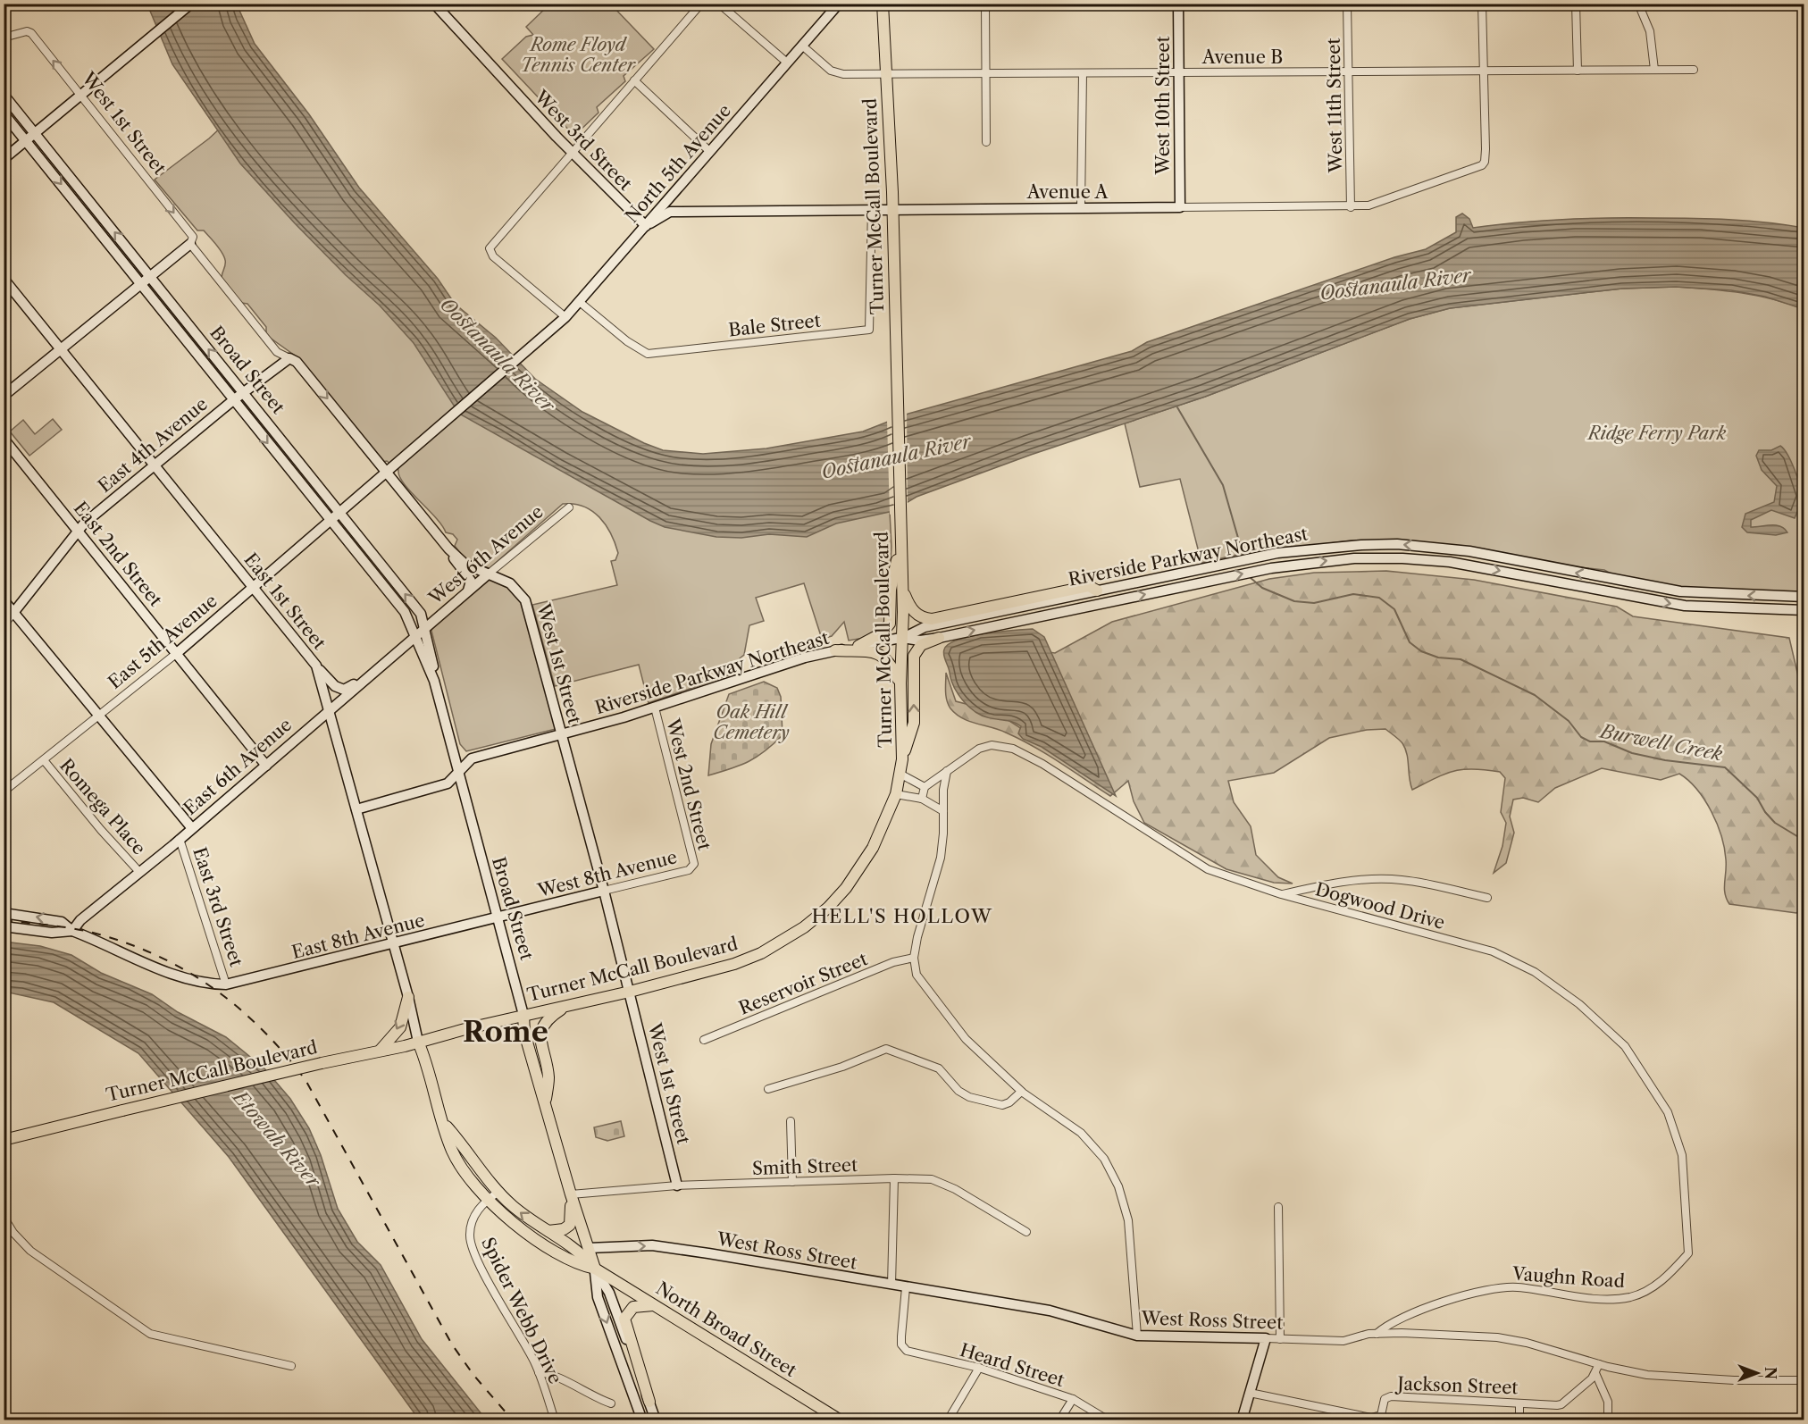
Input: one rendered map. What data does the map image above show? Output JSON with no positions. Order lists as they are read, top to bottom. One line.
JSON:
{"streets":{"main road":["Turner McCall Boulevard","Broad Street","North Broad Street"],"street":["Avenue B","West 10th Street","West 11th Street","West 1st Street","West 3rd Street","North 5th Avenue","Avenue A","Bale Street","East 4th Avenue","East 2nd Street","West 6th Avenue","Riverside Parkway Northeast","East 1st Street","East 5th Avenue","East 6th Avenue","West 2nd Street","Romega Place","West 8th Avenue","Dogwood Drive","East 3rd Street","East 8th Avenue","Reservoir Street","Smith Street","West Ross Street","Vaughn Road","Spider Webb Drive","Heard Street","Jackson Street"]},"crossings":[["Avenue B","West 10th Street"],["Avenue B","West 11th Street"],["Avenue B","North 5th Avenue"],["Avenue B","Avenue A"],["Avenue B","Turner McCall Boulevard"],["West 10th Street","Avenue A"],["West 11th Street","Avenue A"],["West 1st Street","Turner McCall Boulevard"],["West 1st Street","East 4th Avenue"],["West 1st Street","West 6th Avenue"],["West 1st Street","Riverside Parkway Northeast"],["West 1st Street","East 5th Avenue"],["West 1st Street","West 8th Avenue"],["West 1st Street","Smith Street"],["West 3rd Street","North 5th Avenue"],["West 3rd Street","Avenue A"],["North 5th Avenue","Avenue A"],["North 5th Avenue","Bale Street"],["North 5th Avenue","East 5th Avenue"],["Avenue A","Turner McCall Boulevard"],["Avenue A","Bale Street"],["Turner McCall Boulevard","Broad Street"],["Turner McCall Boulevard","Riverside Parkway Northeast"],["Turner McCall Boulevard","East 1st Street"],["Broad Street","East 4th Avenue"],["Broad Street","West 6th Avenue"],["Broad Street","Riverside Parkway Northeast"],["Broad Street","East 5th Avenue"],["Broad Street","East 6th Avenue"],["Broad Street","West 8th Avenue"],["Broad Street","East 8th Avenue"],["Broad Street","Smith Street"],["Broad Street","West Ross Street"],["Broad Street","North Broad Street"],["East 4th Avenue","East 2nd Street"],["East 4th Avenue","East 1st Street"],["East 4th Avenue","East 3rd Street"],["East 2nd Street","East 5th Avenue"],["East 2nd Street","East 6th Avenue"],["West 6th Avenue","East 6th Avenue"],["Riverside Parkway Northeast","East 1st Street"],["Riverside Parkway Northeast","West 2nd Street"],["East 1st Street","East 5th Avenue"],["East 1st Street","East 6th Avenue"],["East 1st Street","East 8th Avenue"],["East 5th Avenue","Romega Place"],["East 5th Avenue","East 3rd Street"],["East 6th Avenue","Romega Place"],["East 6th Avenue","East 3rd Street"],["East 6th Avenue","East 8th Avenue"],["West 2nd Street","West 8th Avenue"],["West 8th Avenue","East 8th Avenue"],["Dogwood Drive","Vaughn Road"],["East 3rd Street","East 8th Avenue"],["West Ross Street","Vaughn Road"],["West Ross Street","Heard Street"],["West Ross Street","Jackson Street"]],"districts":["HELL'S HOLLOW","Rome"],"water":["Oostanaula River","Burwell Creek","Etowah River"],"parks":["Rome Floyd Tennis Center","Ridge Ferry Park","Oak Hill Cemetery"],"north":"right"}
